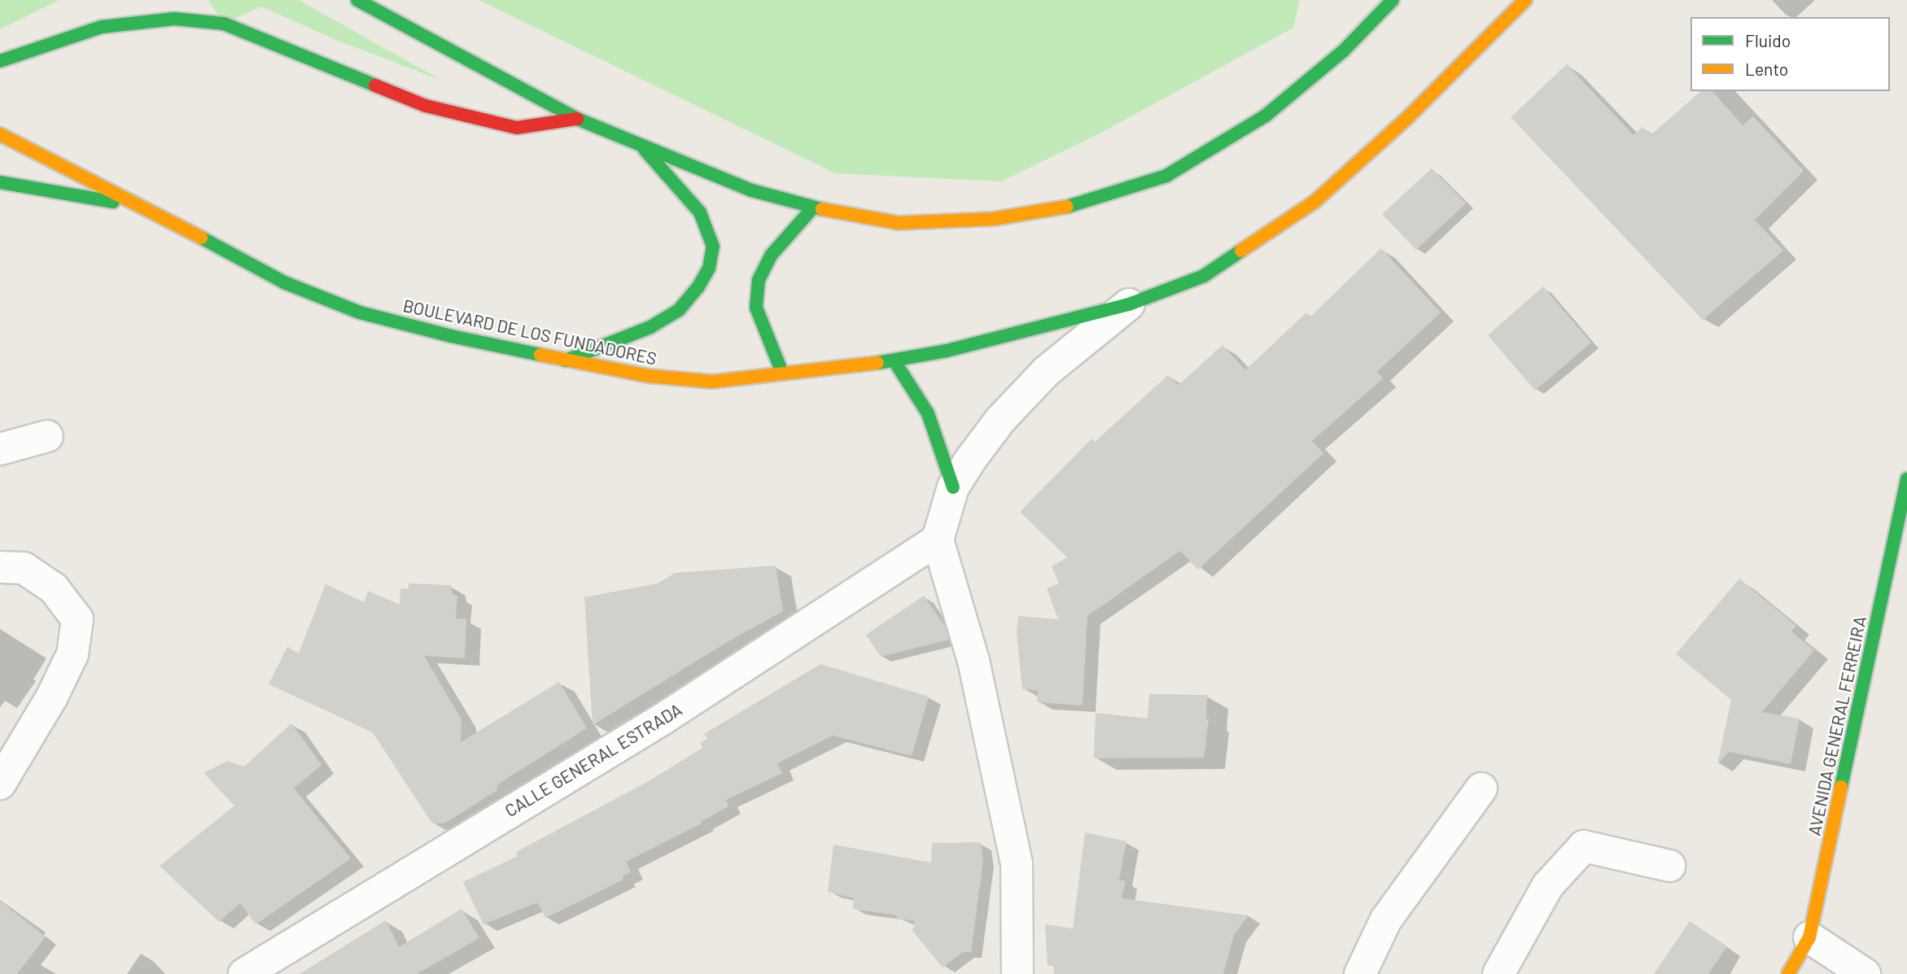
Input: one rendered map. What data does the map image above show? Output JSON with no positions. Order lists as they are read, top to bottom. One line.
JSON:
{"streets":{"main road":["BOULEVARD DE LOS FUNDADORES","AVENIDA GENERAL FERREIRA"],"street":["CALLE GENERAL ESTRADA"]},"legend":["Fluido","Lento"]}
